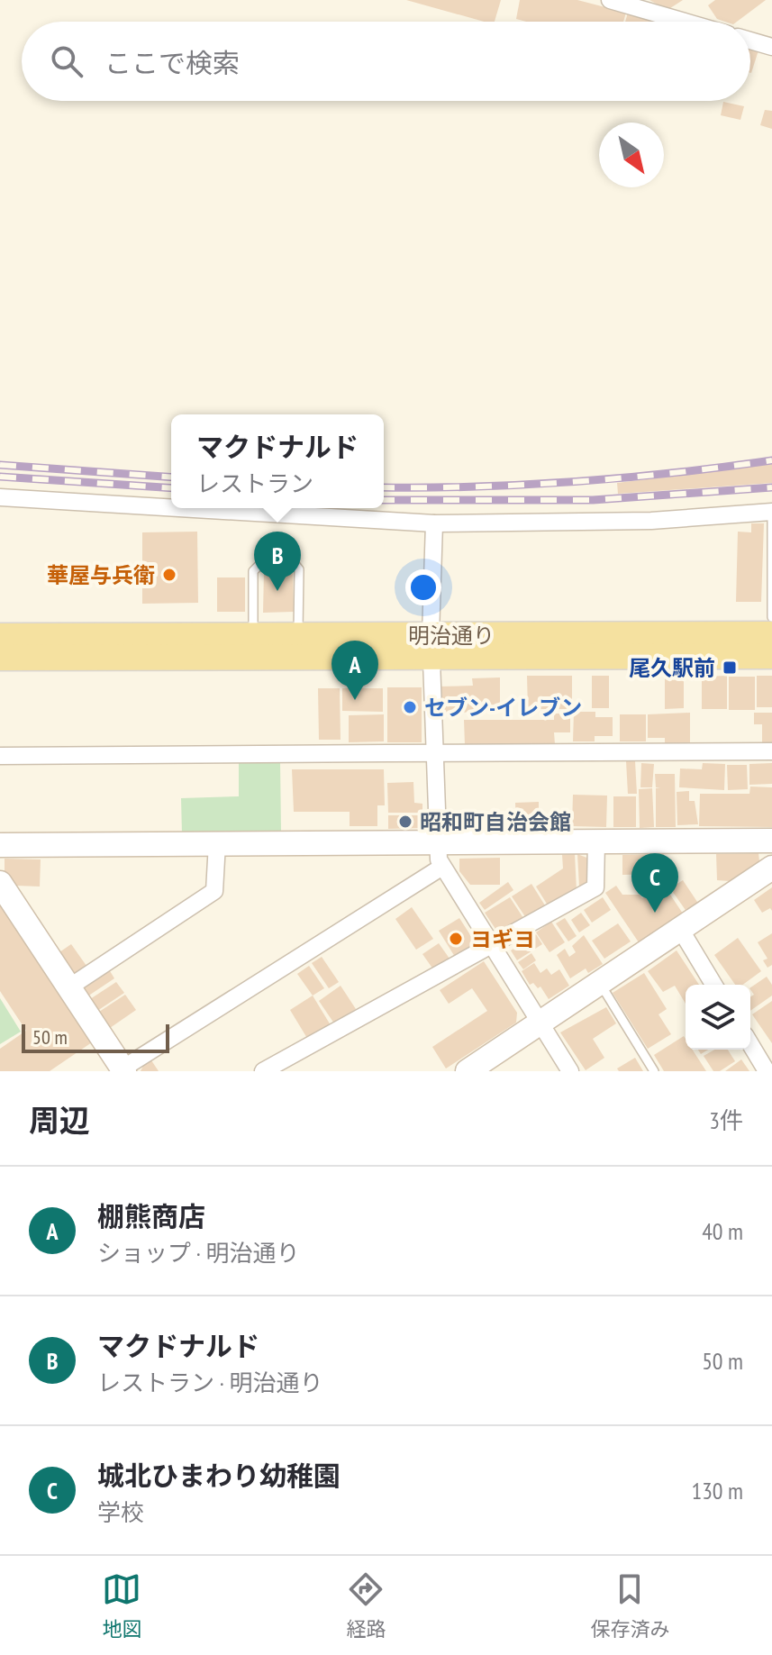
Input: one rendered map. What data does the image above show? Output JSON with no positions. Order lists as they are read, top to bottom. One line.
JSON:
{"streets":{"main road":["明治通り"]},"places":{"other":["華屋与兵衛","セブン-イレブン","昭和町自治会館","ヨギヨ"],"transit":["尾久駅前"]},"scale_bar":"50 m","north":"bottom right","page":{"search":"ここで検索","popup":["マクドナルド","レストラン"],"pins":["B","A","C"],"scale":"50 m","heading":["周辺","3件"],"list":[{"mark":"A","name":"棚熊商店","note":"ショップ · 明治通り","value":"40 m"},{"mark":"B","name":"マクドナルド","note":"レストラン · 明治通り","value":"50 m"},{"mark":"C","name":"城北ひまわり幼稚園","note":"学校","value":"130 m"}],"nav":["地図","経路","保存済み"]}}
